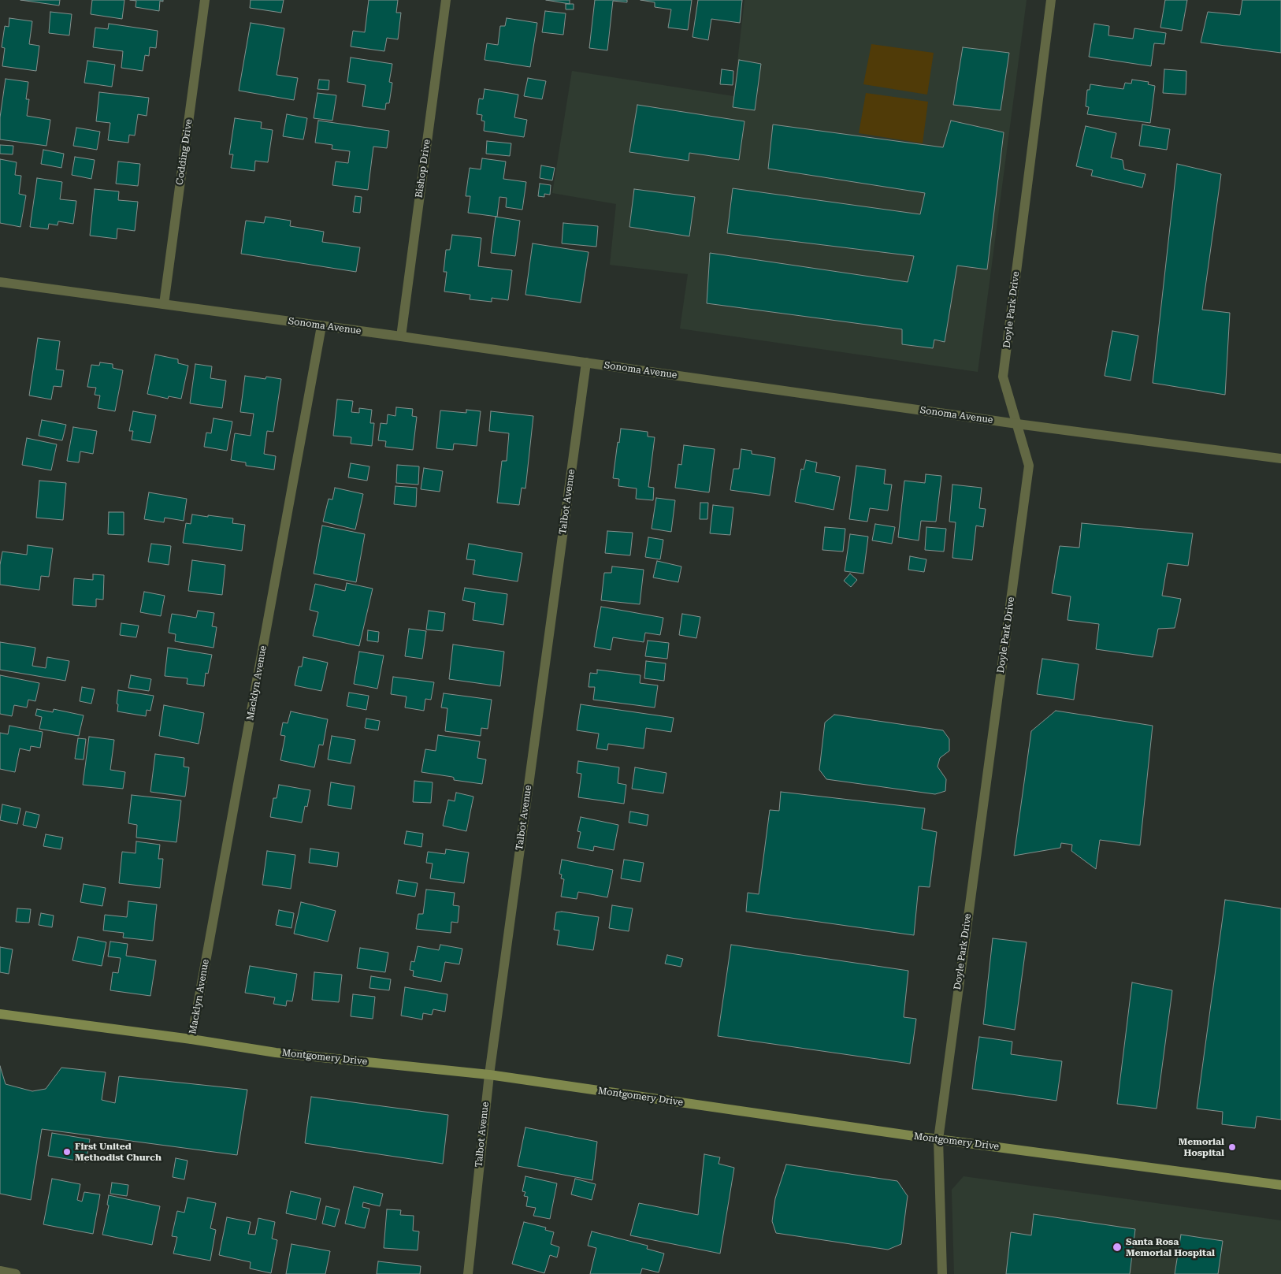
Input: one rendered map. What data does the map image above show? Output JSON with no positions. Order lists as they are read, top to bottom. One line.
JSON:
{"streets":{"main road":["Montgomery Drive"],"street":["Codding Drive","Bishop Drive","Doyle Park Drive","Sonoma Avenue","Talbot Avenue","Macklyn Avenue"]},"crossings":[["Codding Drive","Sonoma Avenue"],["Bishop Drive","Sonoma Avenue"],["Doyle Park Drive","Sonoma Avenue"],["Doyle Park Drive","Montgomery Drive"],["Sonoma Avenue","Talbot Avenue"],["Sonoma Avenue","Macklyn Avenue"],["Talbot Avenue","Montgomery Drive"],["Macklyn Avenue","Montgomery Drive"]],"places":["Memorial Hospital","First United Methodist Church","Santa Rosa Memorial Hospital"]}
